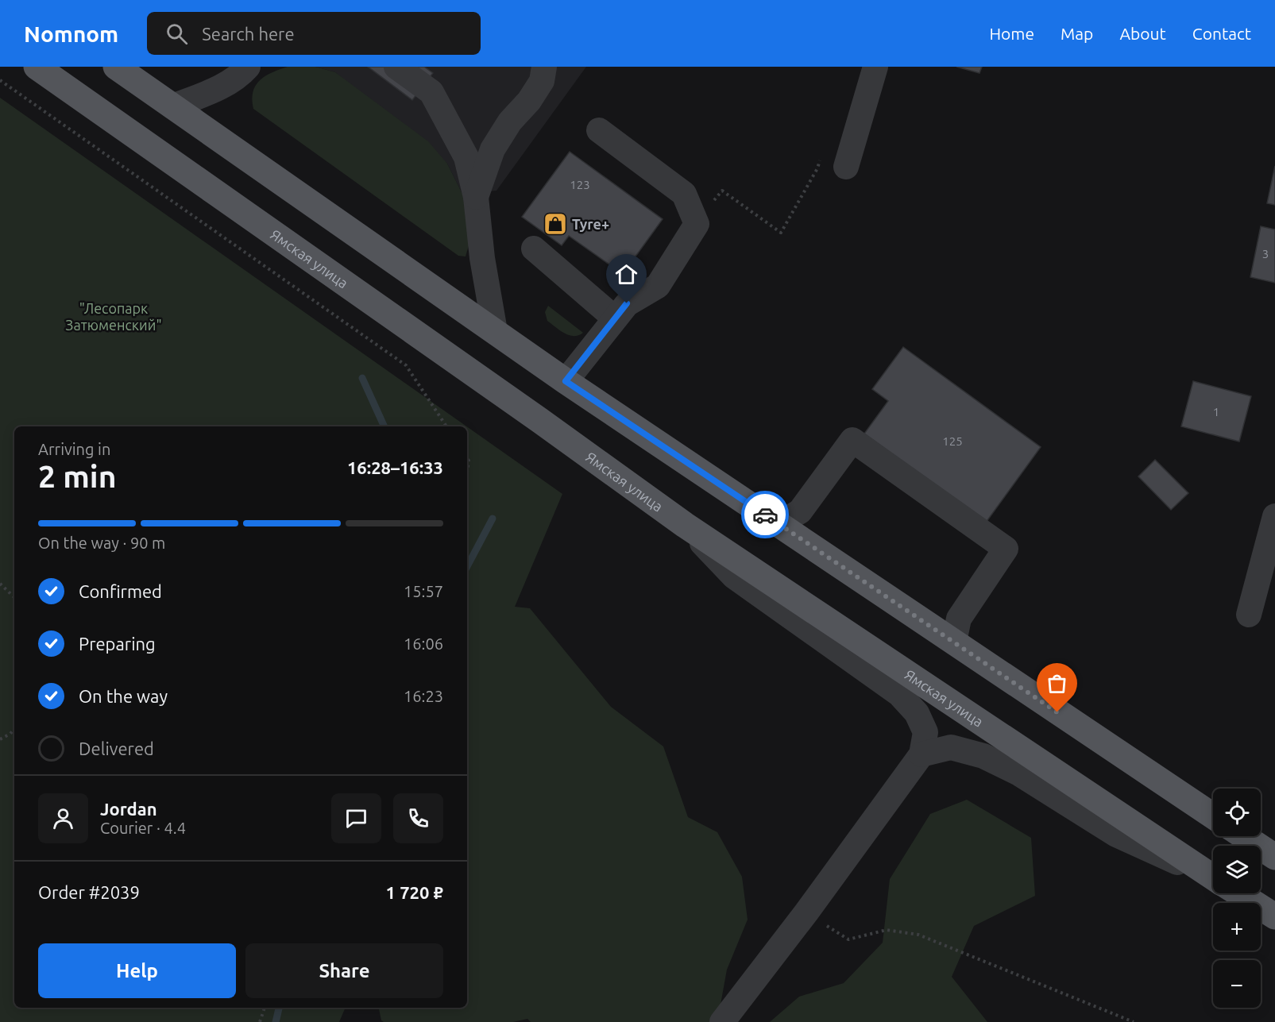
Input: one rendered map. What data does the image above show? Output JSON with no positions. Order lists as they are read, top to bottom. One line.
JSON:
{"streets":{"main road":["Ямская улица"]},"parks":["\"Лесопарк Затюменский\""],"places":{"shop":["Tyre+"]},"house_numbers":["123","3","1","125"],"page":{"header":"Nomnom","search":"Search here","nav":["Home","Map","About","Contact"],"heading":["2 min","Arriving in","16:28–16:33"],"panel":["Jordan","Courier · 4.4","Order #2039","1 720 ₽"],"bar":"On the way · 90 m","list":[["Confirmed","15:57"],["Preparing","16:06"],["On the way","16:23"],"Delivered"],"map_buttons":["+","−"],"buttons":["Help","Share"]}}
